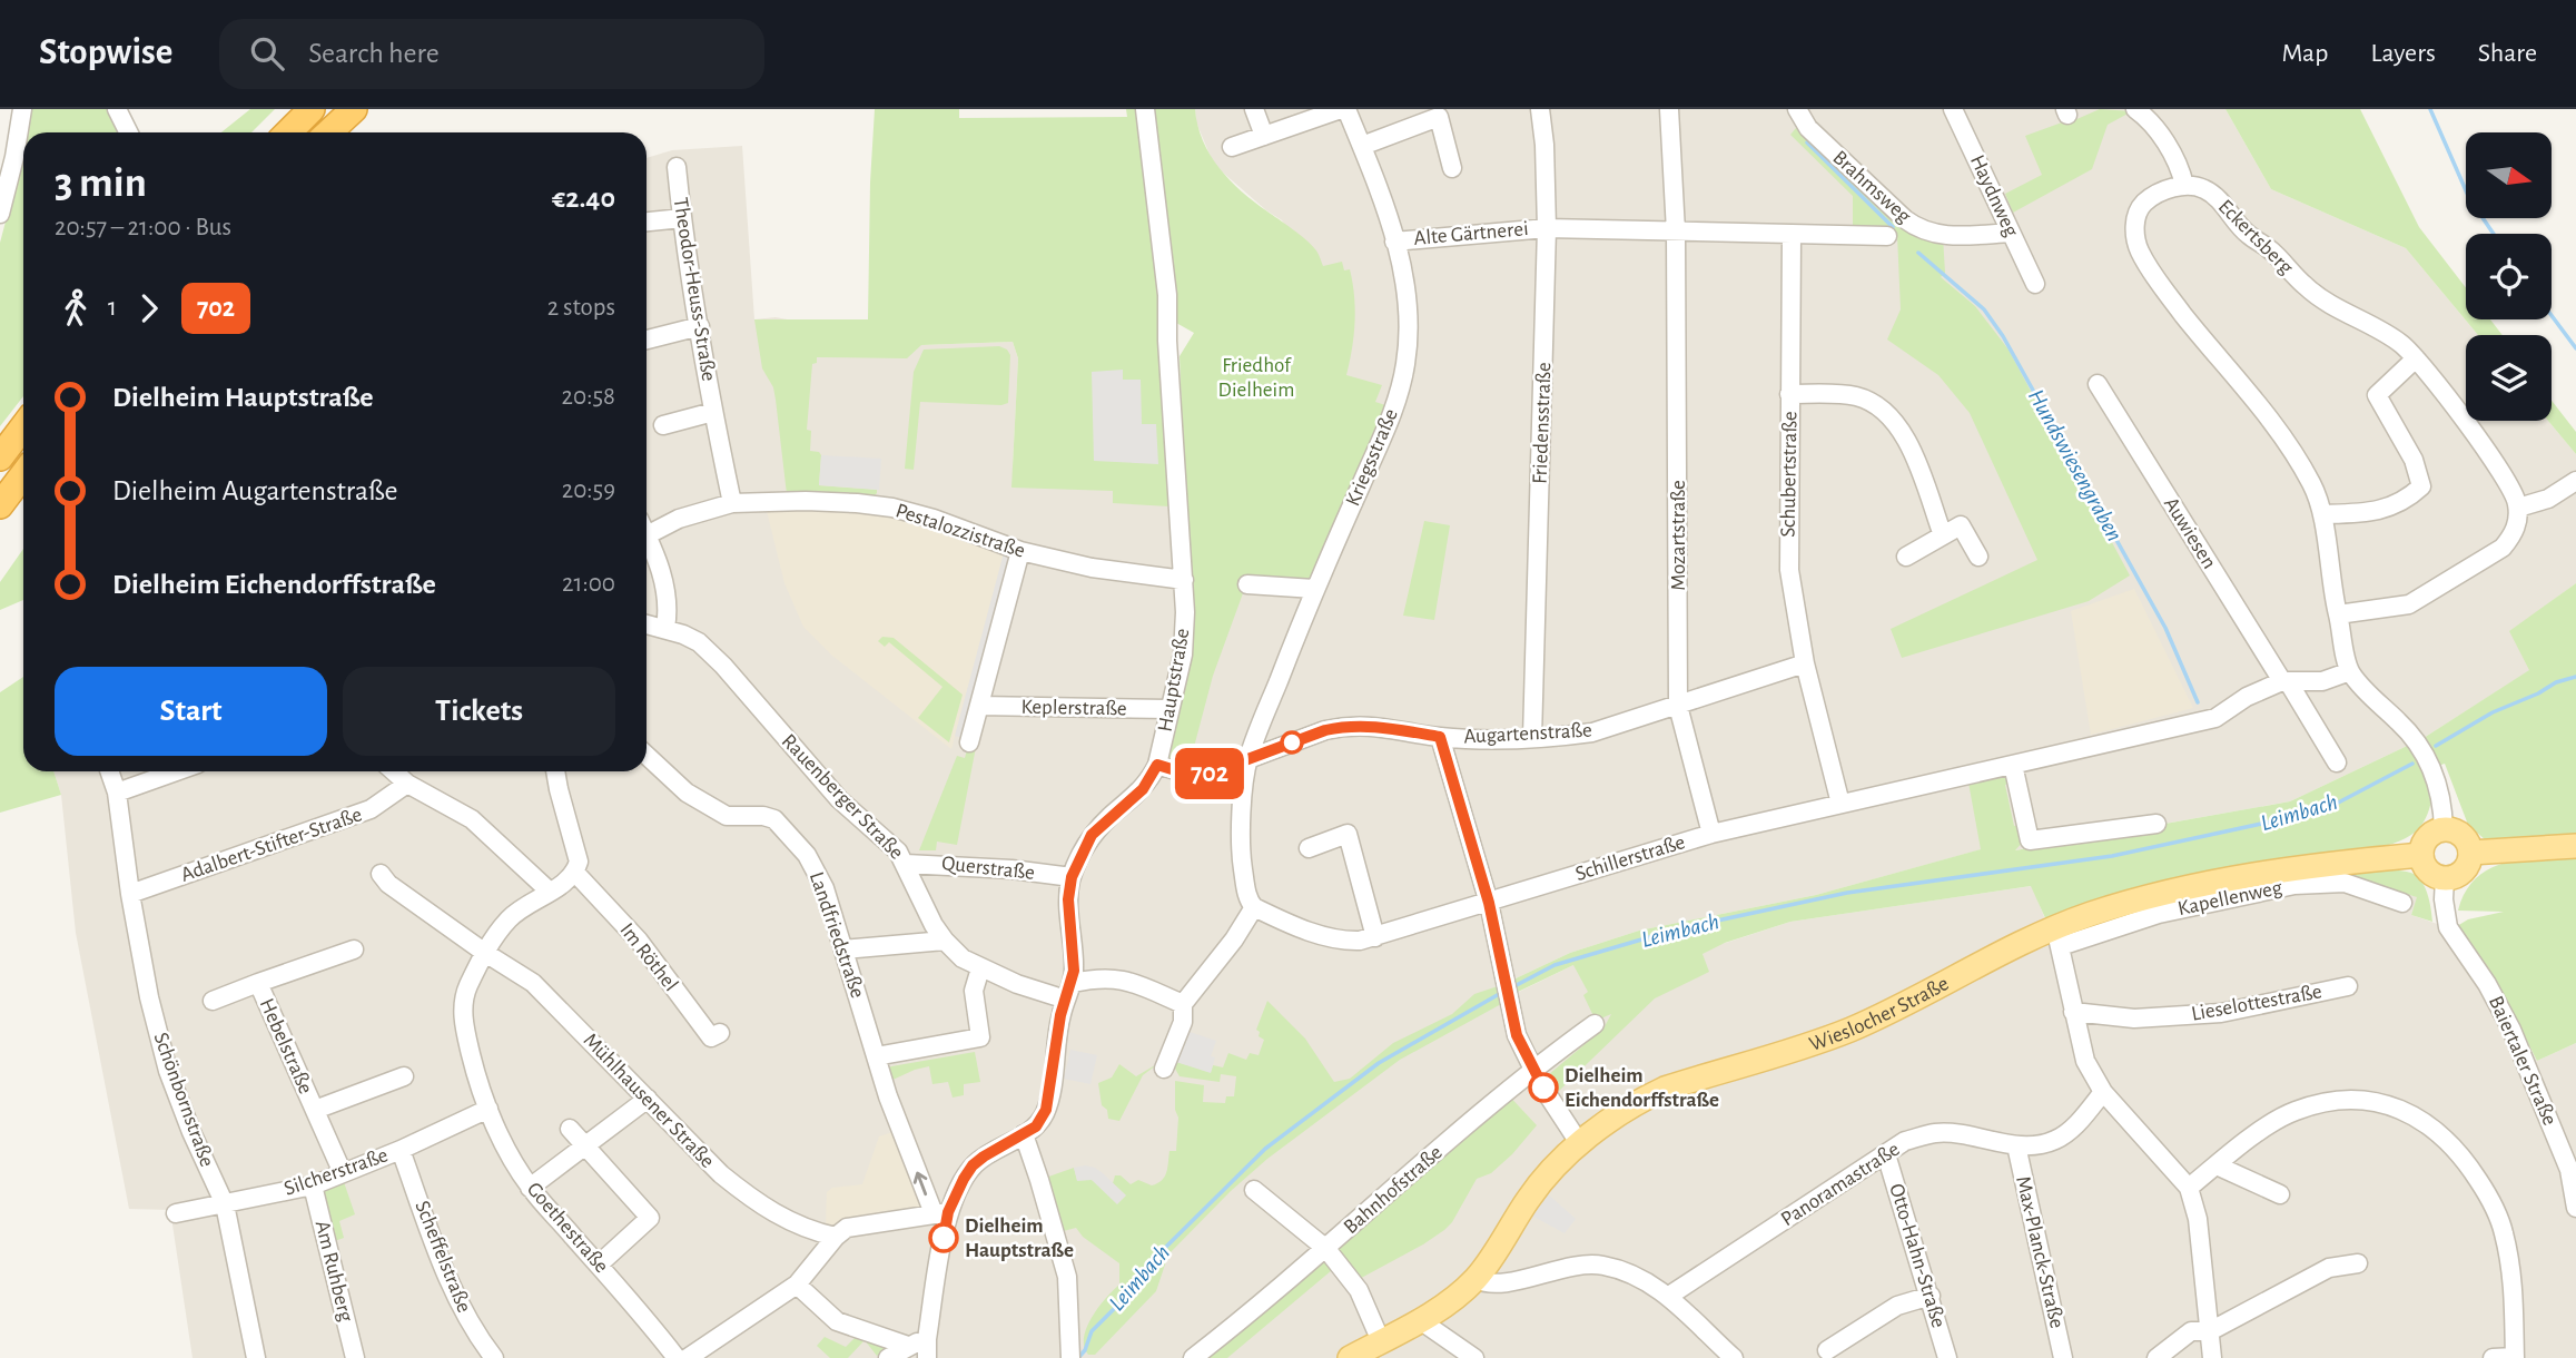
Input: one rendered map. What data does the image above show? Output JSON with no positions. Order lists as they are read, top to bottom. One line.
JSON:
{"streets":{"main road":["Wieslocher Straße"],"street":["Brahmsweg","Haydnweg","Alte Gärtnerei","Eckertsberg","Theodor-Heuss-Straße","Friedensstraße","Kriegsstraße","Schubertstraße","Pestalozzistraße","Auwiesen","Mozartstraße","Hauptstraße","Keplerstraße","Augartenstraße","Rauenberger Straße","Adalbert-Stifter-Straße","Schillerstraße","Querstraße","Kapellenweg","Landfriedstraße","Im Röthel","Lieselottestraße","Hebelstraße","Baiertaler Straße","Schönbornstraße","Mühlhausener Straße","Silcherstraße","Panoramastraße","Bahnhofstraße","Goethestraße","Max-Planck-Straße","Otto-Hahn-Straße","Scheffelstraße","Am Ruhberg"]},"crossings":[["Brahmsweg","Haydnweg"],["Alte Gärtnerei","Friedensstraße"],["Alte Gärtnerei","Kriegsstraße"],["Theodor-Heuss-Straße","Pestalozzistraße"],["Friedensstraße","Augartenstraße"],["Kriegsstraße","Augartenstraße"],["Kriegsstraße","Schillerstraße"],["Schubertstraße","Augartenstraße"],["Schubertstraße","Schillerstraße"],["Pestalozzistraße","Hauptstraße"],["Auwiesen","Schillerstraße"],["Mozartstraße","Augartenstraße"],["Mozartstraße","Schillerstraße"],["Hauptstraße","Keplerstraße"],["Hauptstraße","Augartenstraße"],["Hauptstraße","Rauenberger Straße"],["Hauptstraße","Querstraße"],["Hauptstraße","Landfriedstraße"],["Augartenstraße","Schillerstraße"],["Rauenberger Straße","Querstraße"],["Adalbert-Stifter-Straße","Schönbornstraße"],["Kapellenweg","Wieslocher Straße"],["Im Röthel","Goethestraße"],["Wieslocher Straße","Baiertaler Straße"],["Hebelstraße","Silcherstraße"],["Schönbornstraße","Silcherstraße"],["Mühlhausener Straße","Goethestraße"],["Silcherstraße","Goethestraße"],["Silcherstraße","Scheffelstraße"],["Silcherstraße","Am Ruhberg"],["Panoramastraße","Max-Planck-Straße"],["Panoramastraße","Otto-Hahn-Straße"]],"water":["Hundswiesengraben","Leimbach"],"parks":["Friedhof Dielheim"],"places":["Dielheim Eichendorffstraße","Dielheim Hauptstraße"],"lines":["bus line 702"],"north":"right","page":{"header":"Stopwise","search":"Search here","nav":["Map","Layers","Share"],"on_map":"702","heading":["3 min","20:57 – 21:00 · Bus","€2.40"],"legs":["1","702","2 stops"],"list":[{"name":"Dielheim Hauptstraße","value":"20:58"},{"name":"Dielheim Augartenstraße","value":"20:59"},{"name":"Dielheim Eichendorffstraße","value":"21:00"}],"buttons":["Start","Tickets"]}}
